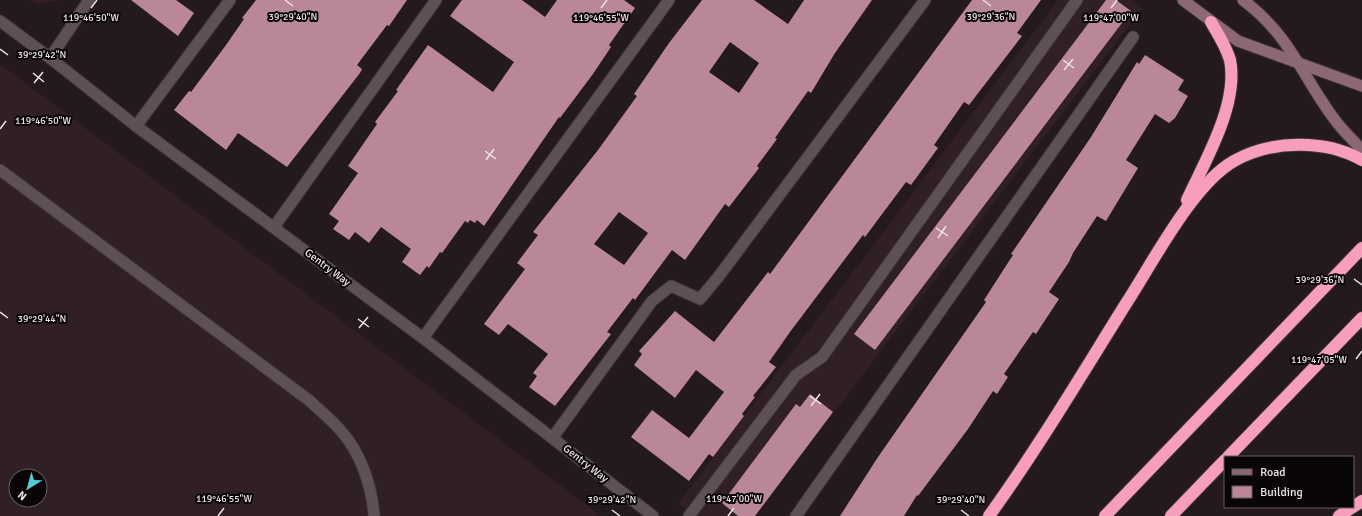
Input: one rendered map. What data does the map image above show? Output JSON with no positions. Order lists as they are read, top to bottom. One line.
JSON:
{"streets":{"street":["Gentry Way"]},"legend":["Road","Building"],"north":"bottom left","coordinates":["39°29'40\"N","39°29'36\"N","119°46'50\"W","119°46'55\"W","119°47'00\"W","39°29'42\"N","39°29'44\"N","119°47'05\"W"]}
